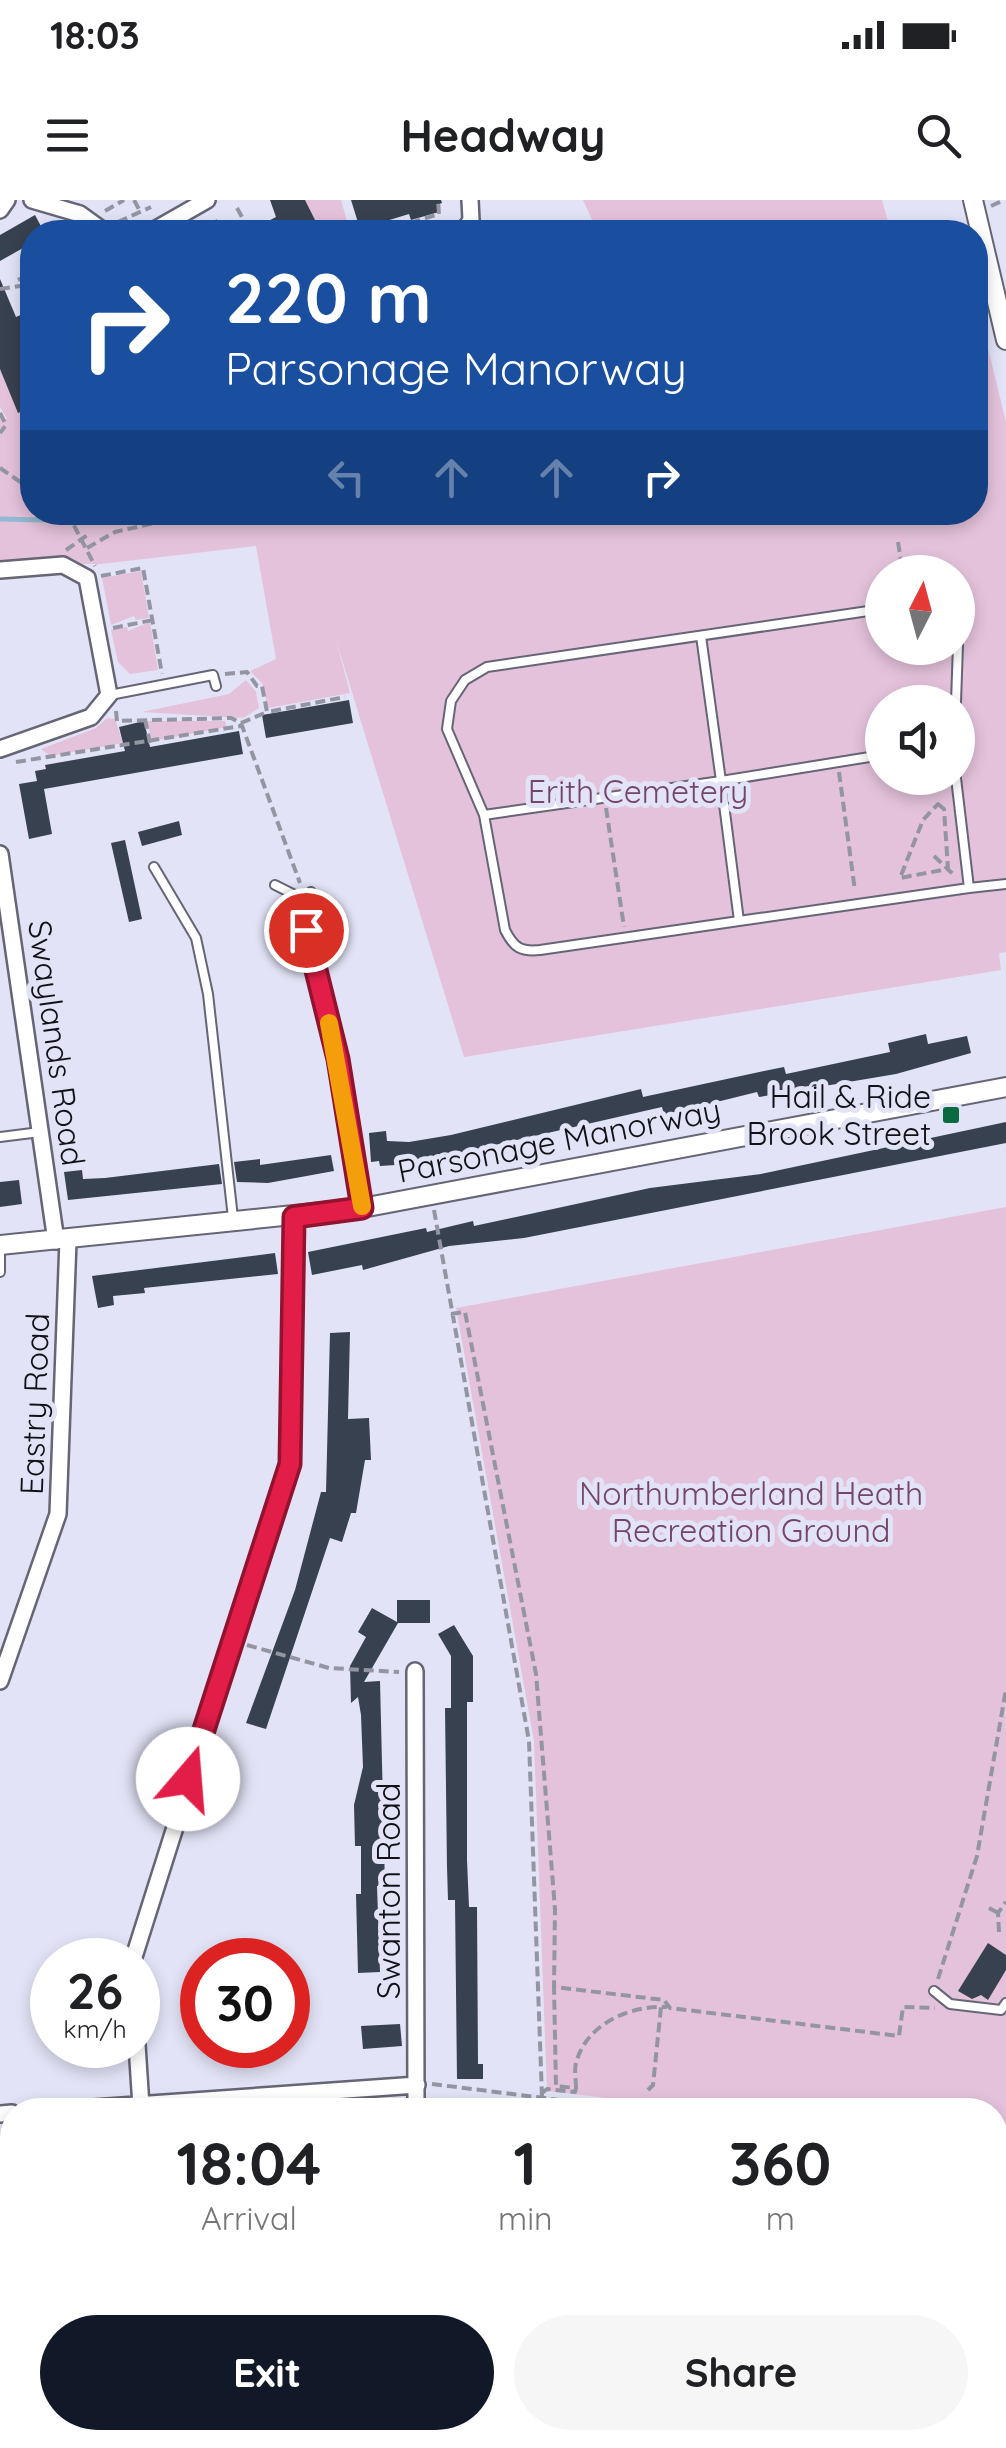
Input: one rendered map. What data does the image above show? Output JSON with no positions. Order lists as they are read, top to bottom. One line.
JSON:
{"streets":{"street":["Swaylands Road","Parsonage Manorway","Eastry Road","Swanton Road"]},"crossings":[["Swaylands Road","Parsonage Manorway"],["Swaylands Road","Eastry Road"],["Parsonage Manorway","Eastry Road"]],"parks":["Erith Cemetery","Northumberland Heath Recreation Ground"],"places":{"transit":["Hail & Ride Brook Street"]},"north":"top","page":{"status":"18:03","header":"Headway","turn":["220 m","Parsonage Manorway"],"speed":"26 km/h","limit":"30","eta":["18:04","Arrival","1","min","360","m"],"buttons":["Exit","Share"]}}
